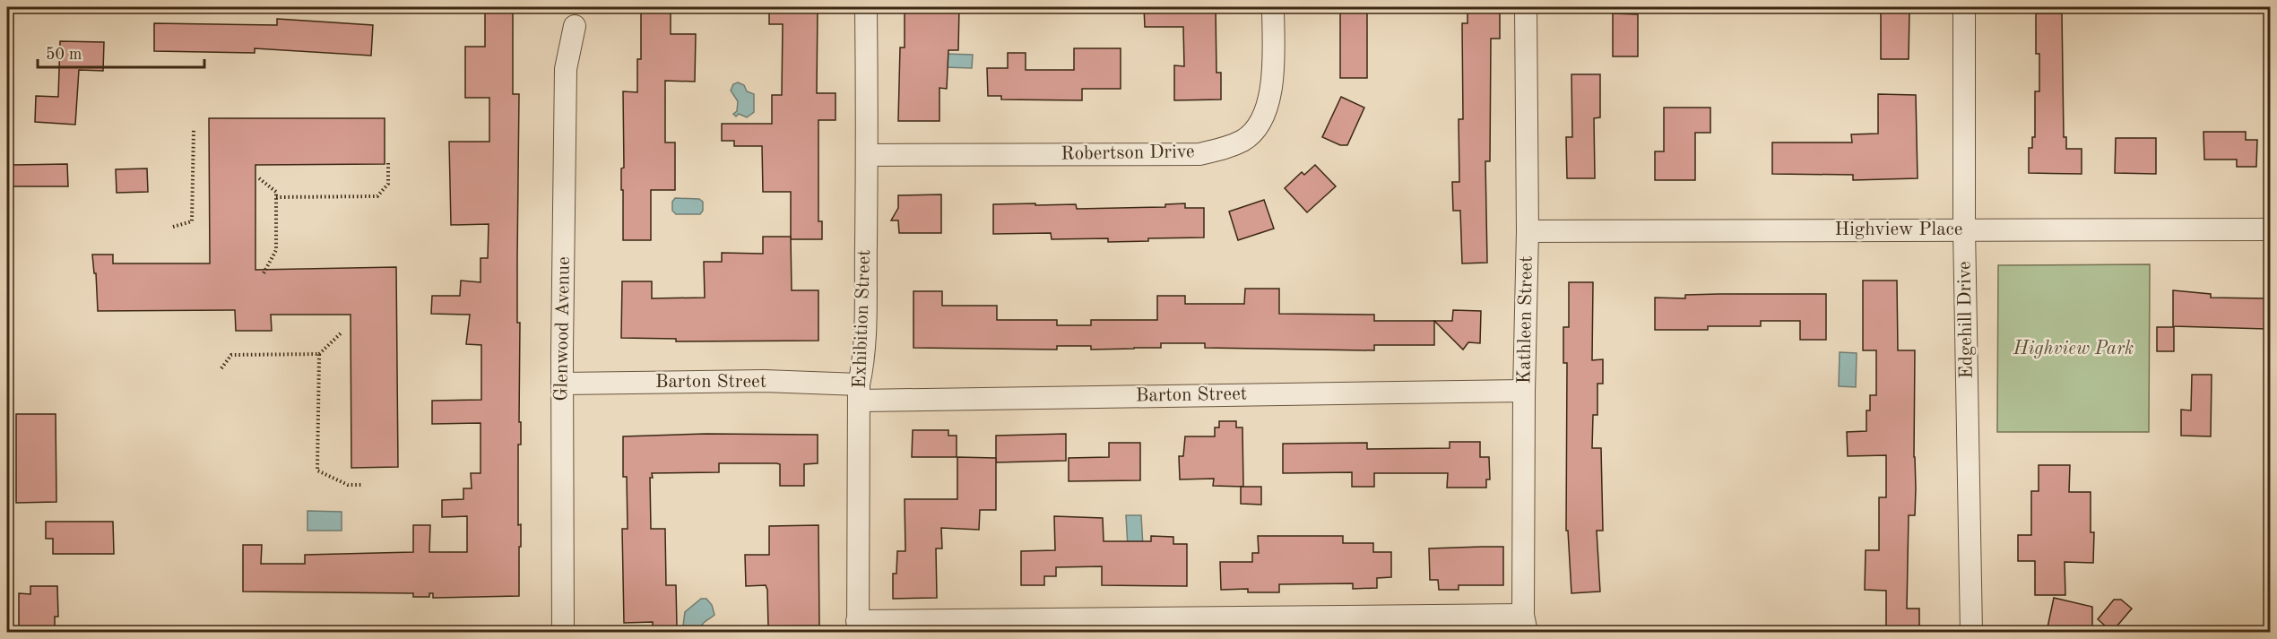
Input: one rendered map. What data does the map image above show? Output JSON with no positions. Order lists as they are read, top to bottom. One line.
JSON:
{"streets":{"street":["Robertson Drive","Highview Place","Exhibition Street","Kathleen Street","Edgehill Drive","Glenwood Avenue","Barton Street"]},"crossings":[["Robertson Drive","Exhibition Street"],["Highview Place","Kathleen Street"],["Highview Place","Edgehill Drive"],["Exhibition Street","Barton Street"],["Kathleen Street","Barton Street"],["Glenwood Avenue","Barton Street"]],"parks":["Highview Park"],"scale_bar":"50 m"}
